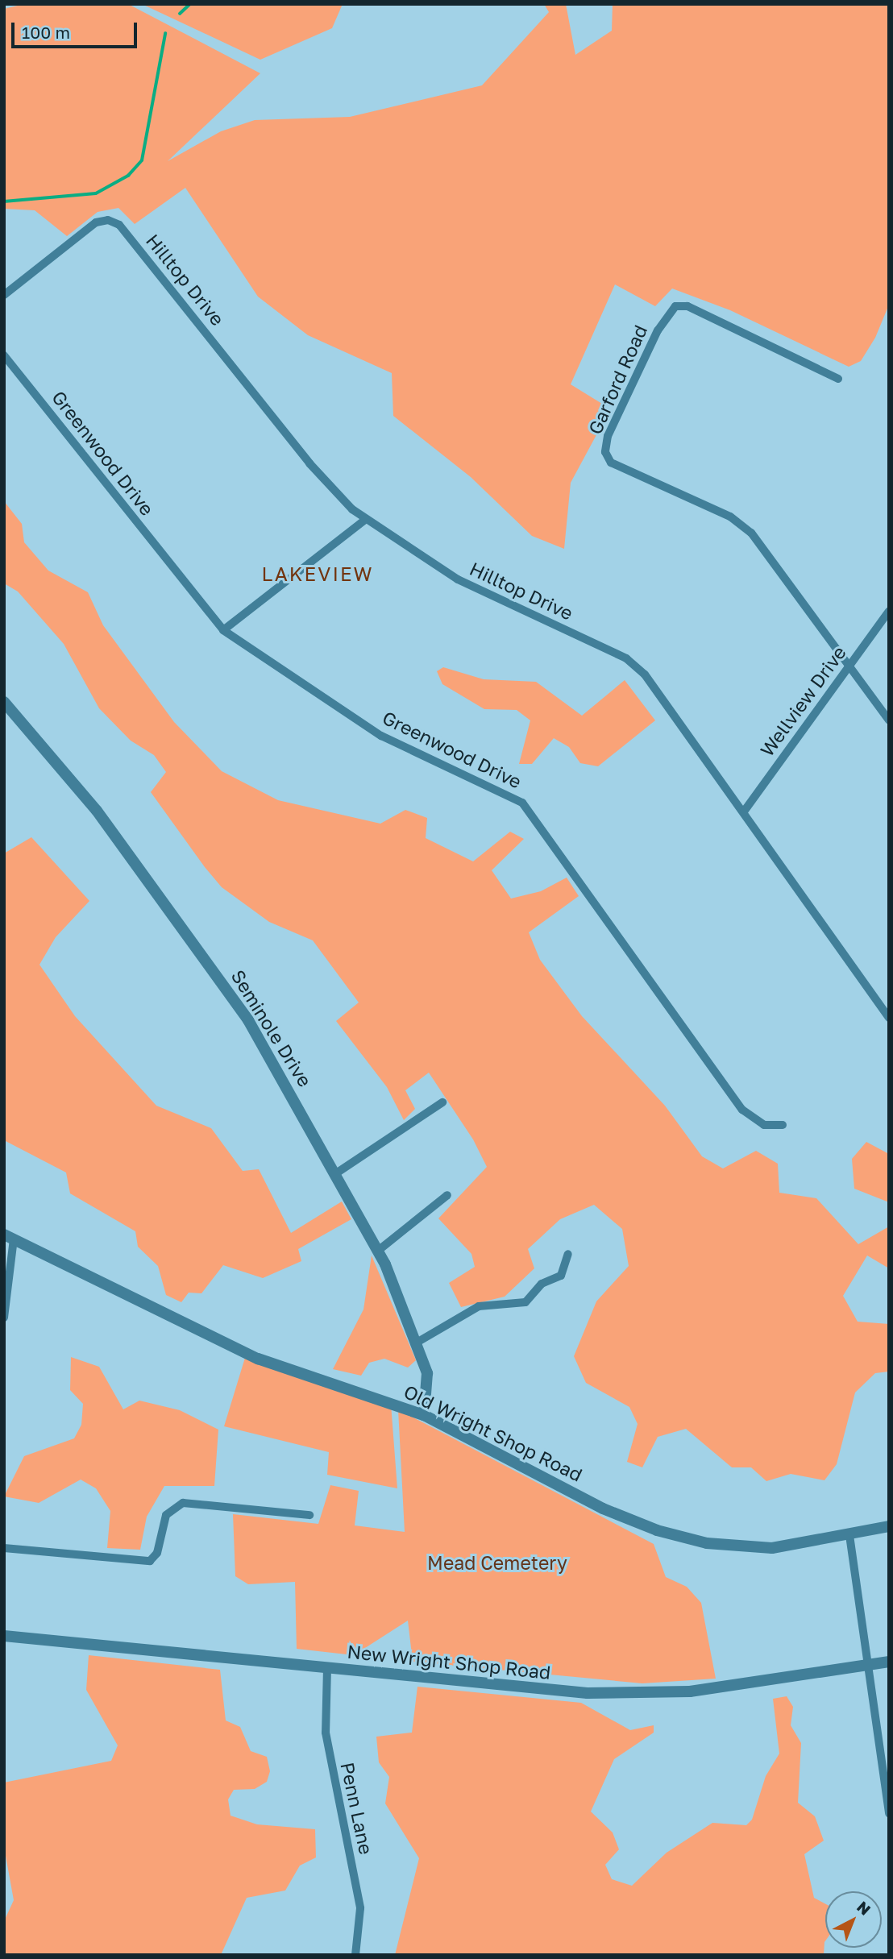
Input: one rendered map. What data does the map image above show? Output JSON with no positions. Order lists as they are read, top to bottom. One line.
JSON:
{"streets":{"street":["Hilltop Drive","Garford Road","Greenwood Drive","Wellview Drive","Seminole Drive","Old Wright Shop Road","New Wright Shop Road","Penn Lane"]},"crossings":[["Hilltop Drive","Wellview Drive"],["Garford Road","Wellview Drive"],["Seminole Drive","Old Wright Shop Road"],["New Wright Shop Road","Penn Lane"]],"districts":["LAKEVIEW"],"parks":["Mead Cemetery"],"scale_bar":"100 m","north":"top right"}
